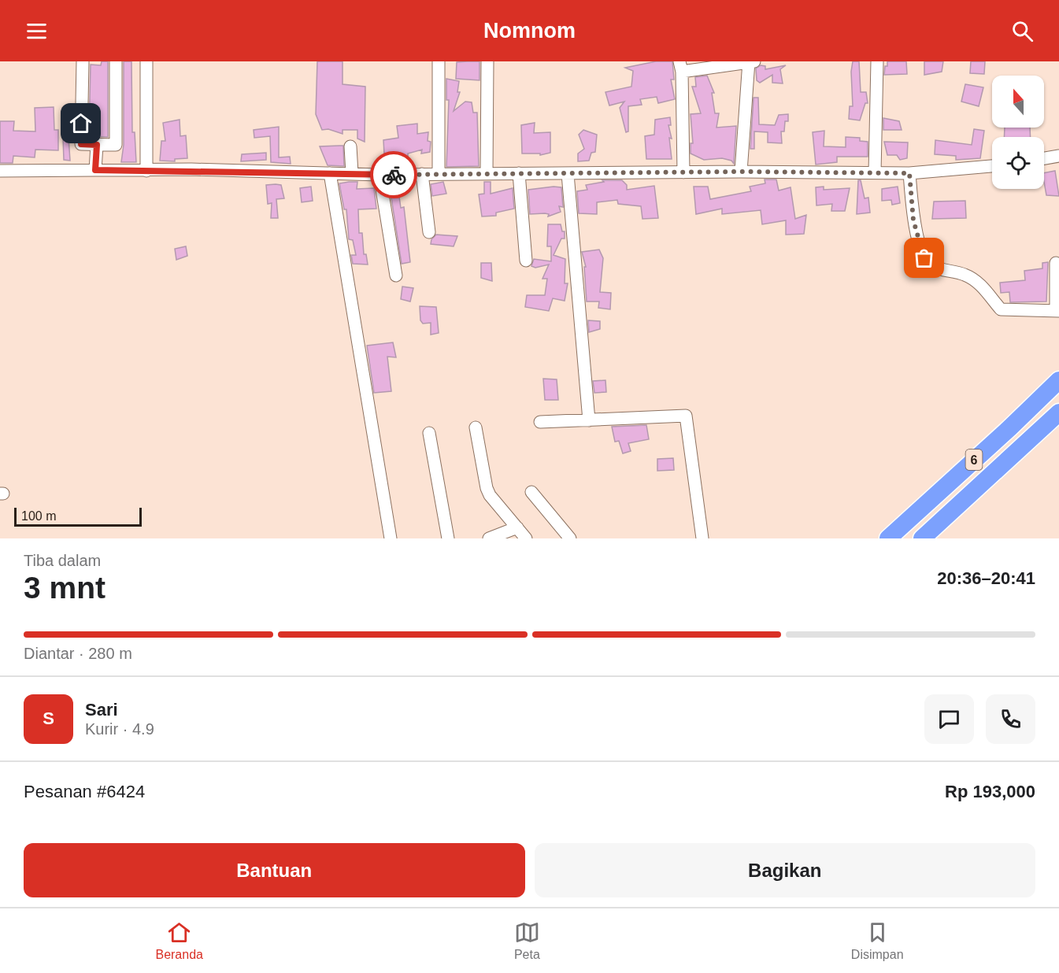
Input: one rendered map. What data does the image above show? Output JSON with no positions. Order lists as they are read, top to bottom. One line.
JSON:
{"streets":{"highway":["6"]},"scale_bar":"100 m","north":"top","page":{"header":"Nomnom","scale":"100 m","heading":["3 mnt","Tiba dalam","20:36–20:41"],"panel":["Sari","Kurir · 4.9","Pesanan #6424","Rp 193,000"],"bar":"Diantar · 280 m","round":"S","buttons":["Bantuan","Bagikan"],"tabs":["Beranda","Peta","Disimpan"]}}
